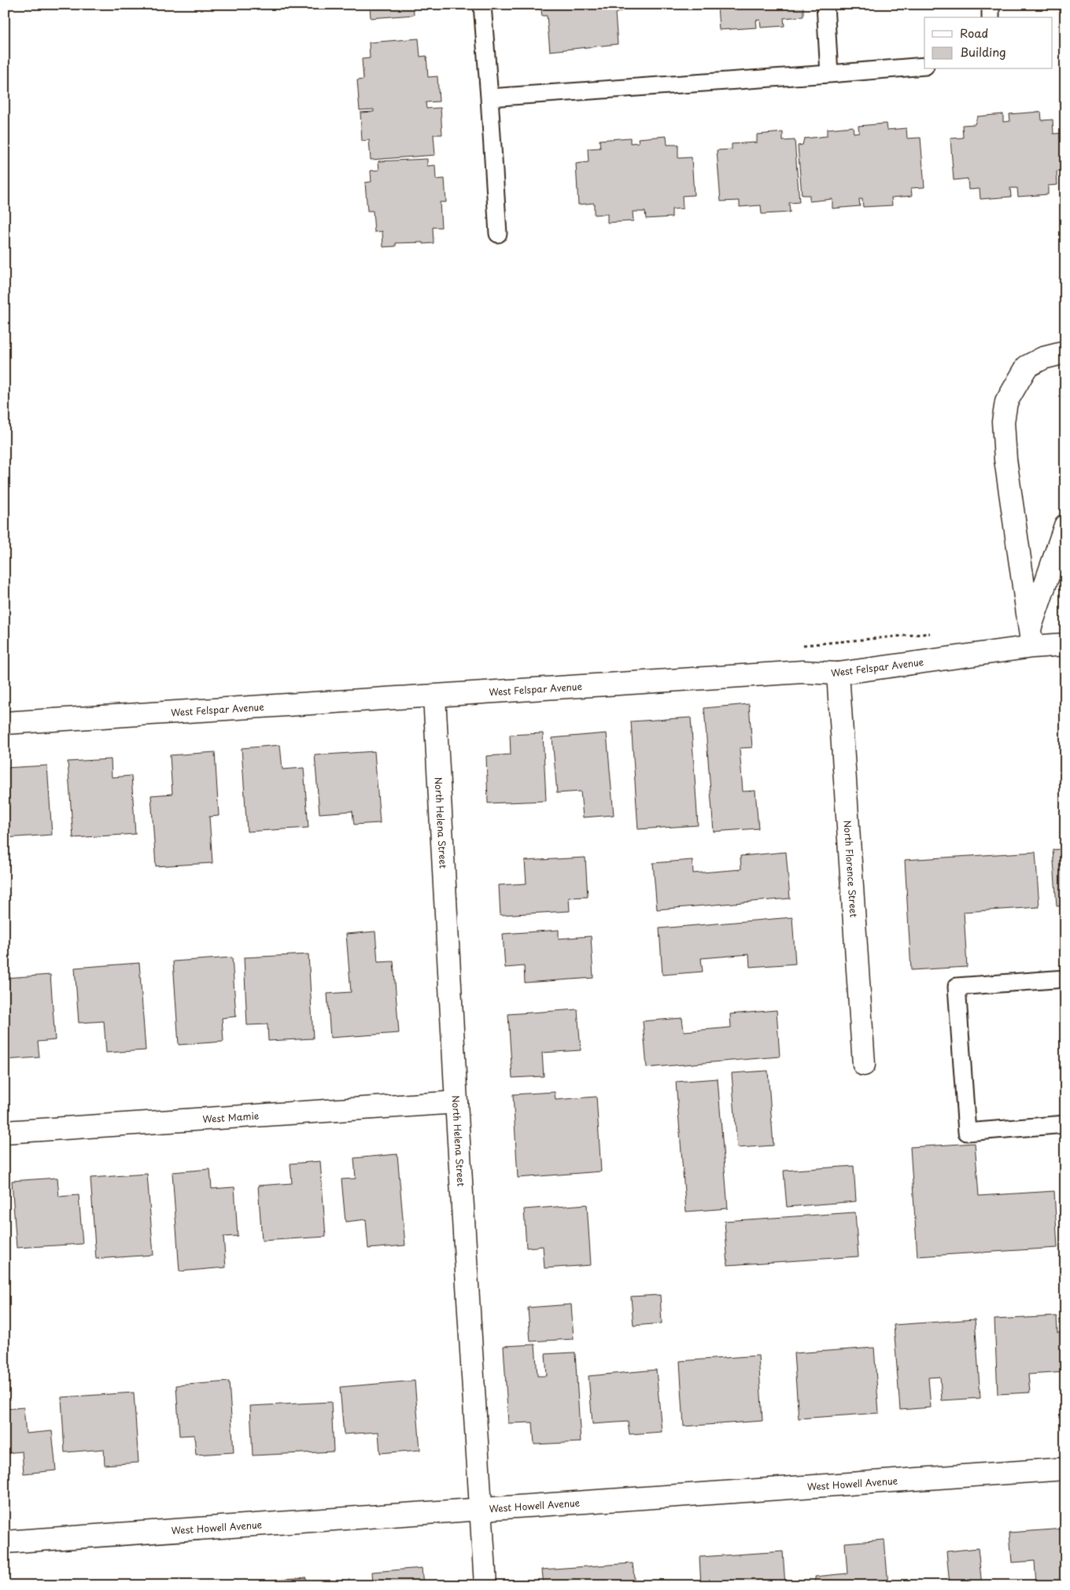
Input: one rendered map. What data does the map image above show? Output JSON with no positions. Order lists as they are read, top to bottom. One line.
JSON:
{"streets":{"street":["West Felspar Avenue","North Helena Street","North Florence Street","West Mamie","West Howell Avenue"]},"crossings":[["West Felspar Avenue","North Helena Street"],["West Felspar Avenue","North Florence Street"],["North Helena Street","West Mamie"],["North Helena Street","West Howell Avenue"]],"legend":["Road","Building"]}
